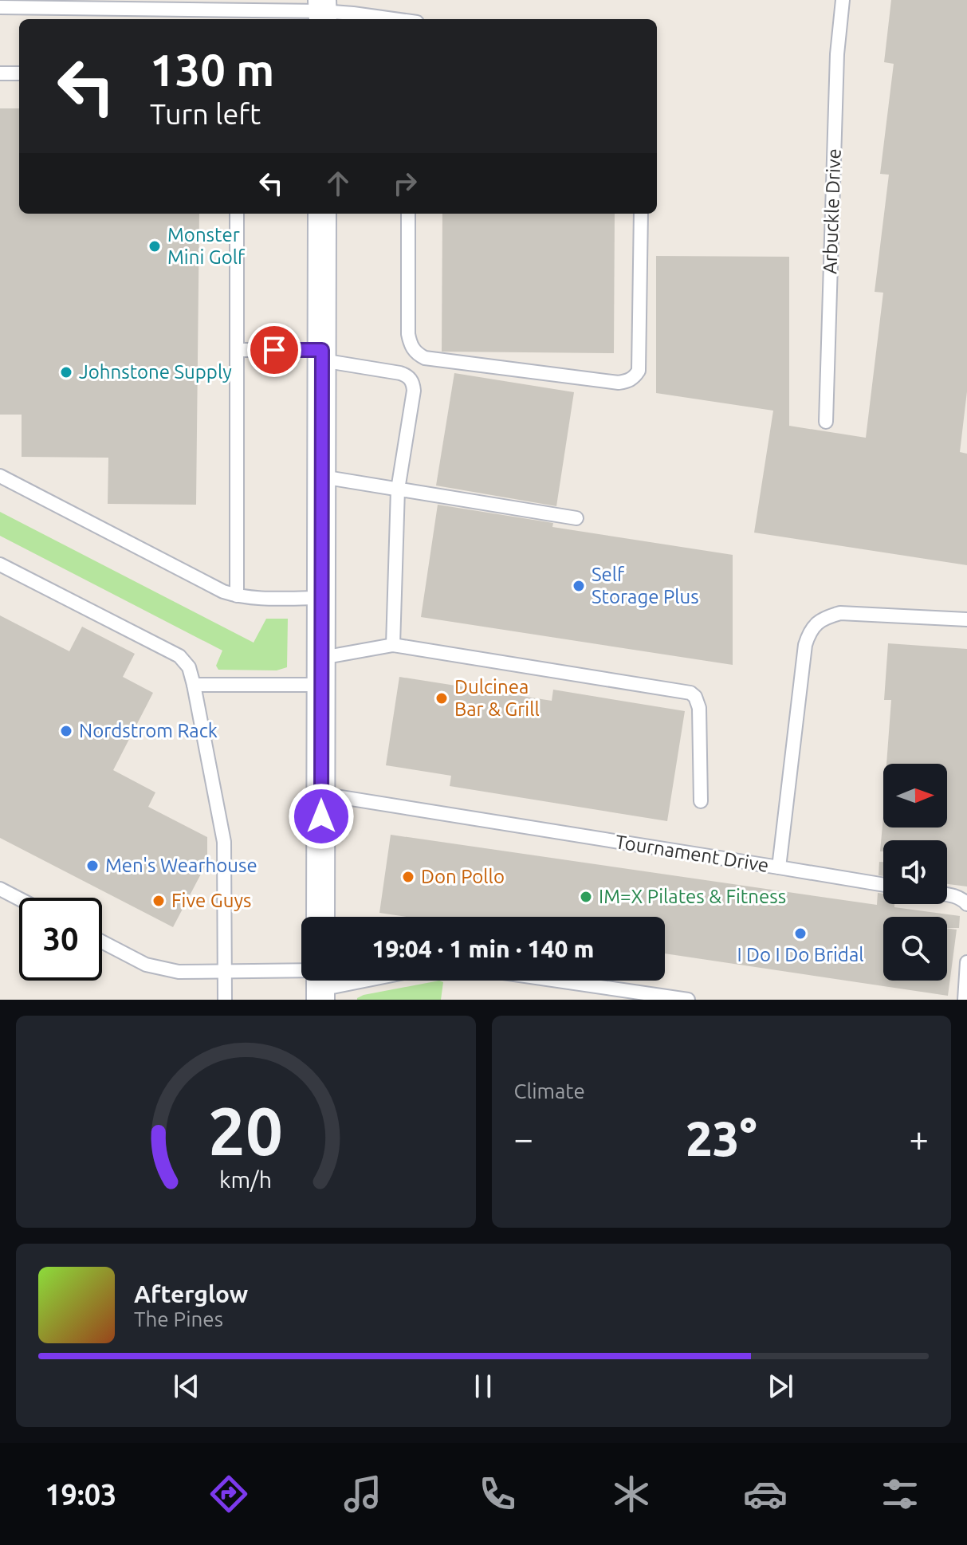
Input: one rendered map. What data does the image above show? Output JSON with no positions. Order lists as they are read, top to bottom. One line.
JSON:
{"streets":{"lane":["Arbuckle Drive","Tournament Drive"]},"places":["Monster Mini Golf","Johnstone Supply","Self Storage Plus","Dulcinea Bar & Grill","Nordstrom Rack","Men's Wearhouse","Don Pollo","IM=X Pilates & Fitness","Five Guys","I Do I Do Bridal"],"north":"right","page":{"turn":["130 m","Turn left"],"limit":"30","trip":"19:04 · 1 min · 140 m","tile":"Climate","heat":["−","23°","+"],"song":["Afterglow","The Pines"],"tabs":"19:03","gauge":["20","km/h"]}}
